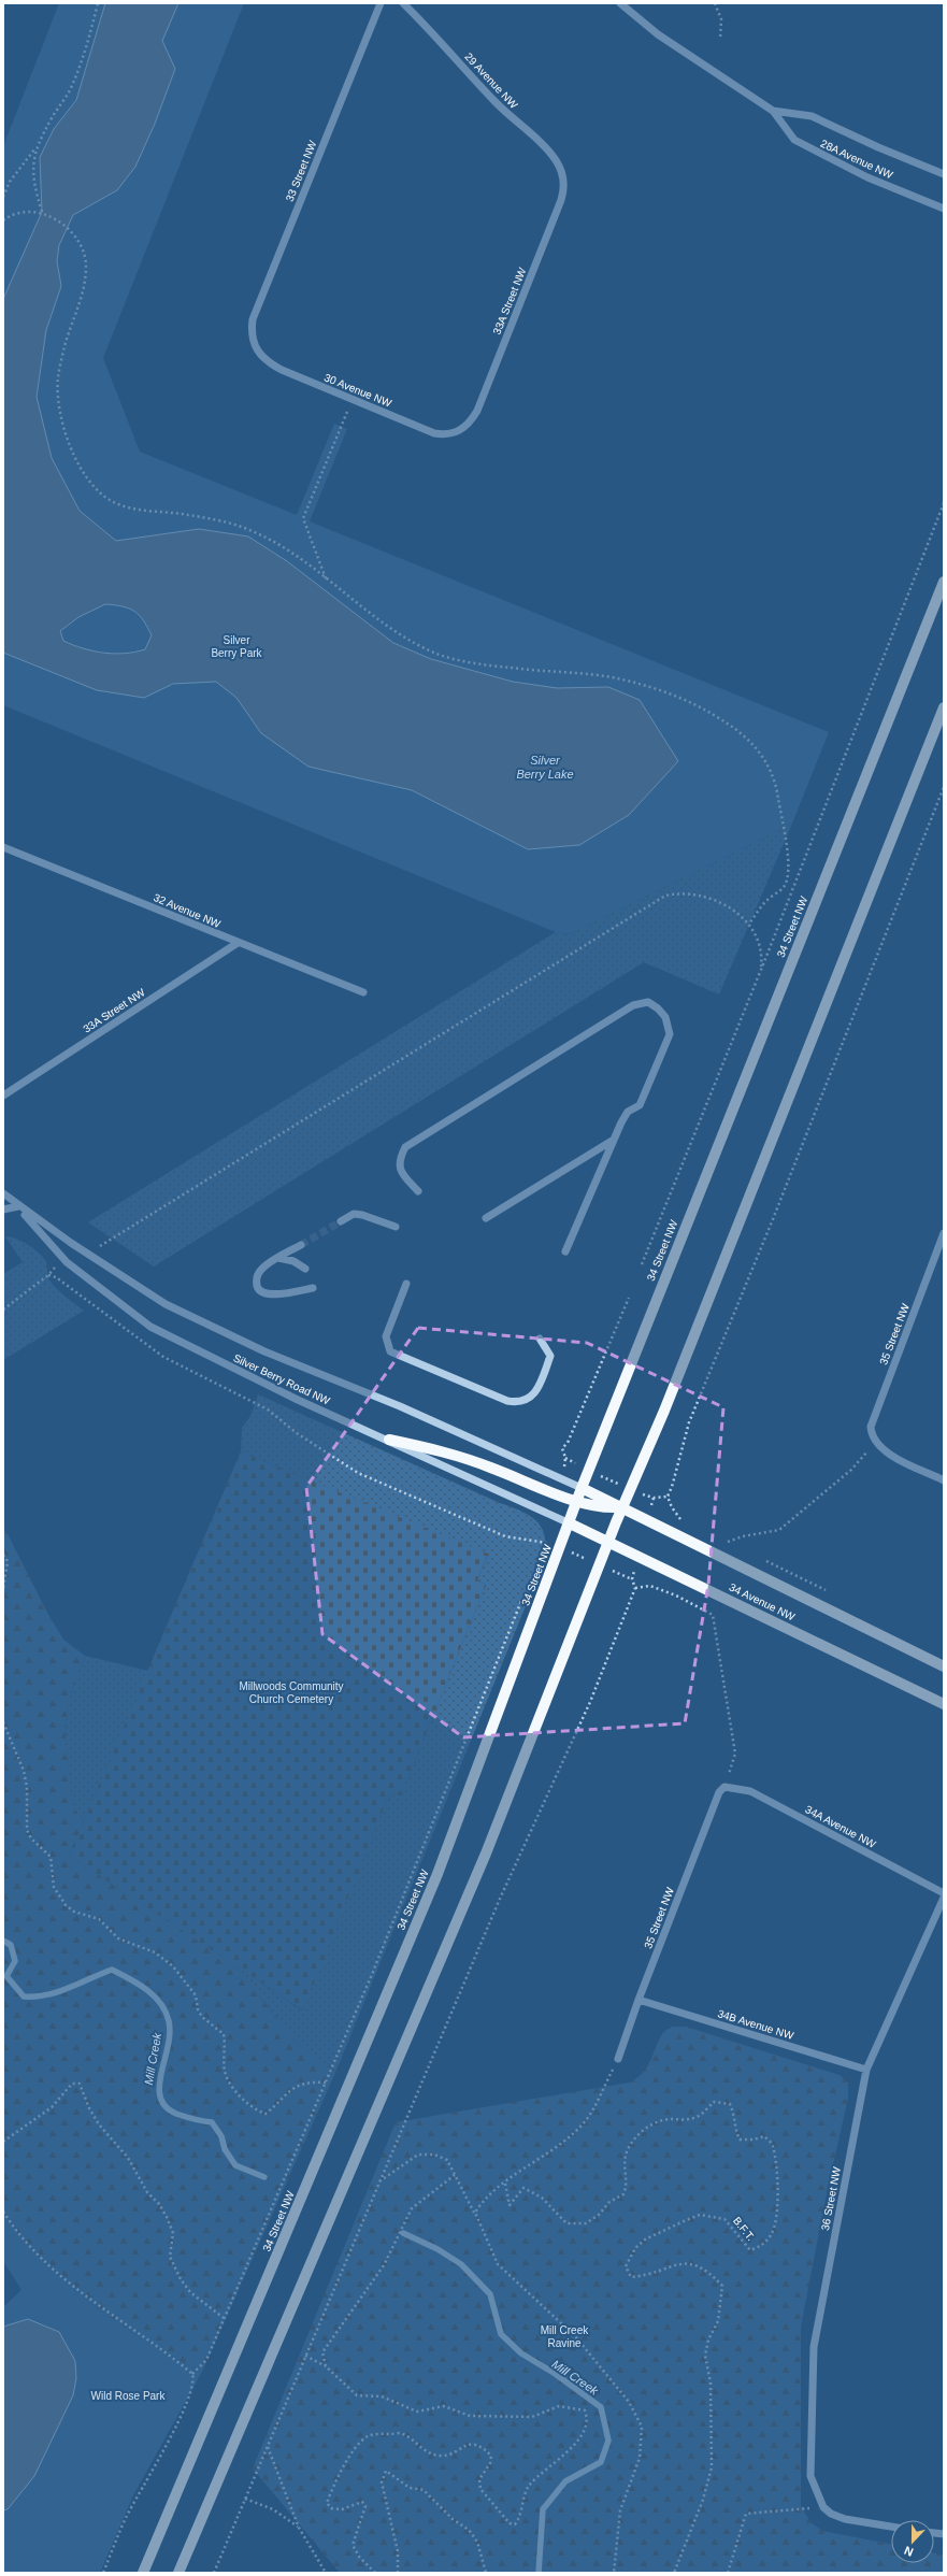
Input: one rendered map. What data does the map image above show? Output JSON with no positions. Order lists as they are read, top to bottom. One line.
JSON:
{"streets":{"main road":["34 Street NW","34 Avenue NW"],"street":["29 Avenue NW","28A Avenue NW","33 Street NW","33A Street NW","30 Avenue NW","32 Avenue NW","35 Street NW","Silver Berry Road NW","34A Avenue NW","34B Avenue NW","36 Street NW"],"path":["B.F.T."]},"crossings":[["29 Avenue NW","33A Street NW"],["33 Street NW","30 Avenue NW"],["33A Street NW","30 Avenue NW"],["33A Street NW","32 Avenue NW"],["34 Street NW","Silver Berry Road NW"],["34 Street NW","34 Avenue NW"],["35 Street NW","34A Avenue NW"],["35 Street NW","34B Avenue NW"],["Silver Berry Road NW","34 Avenue NW"],["34B Avenue NW","36 Street NW"]],"water":["Silver Berry Lake","Mill Creek"],"parks":["Silver Berry Park","Millwoods Community Church Cemetery","Mill Creek Ravine","Wild Rose Park"],"north":"bottom"}
